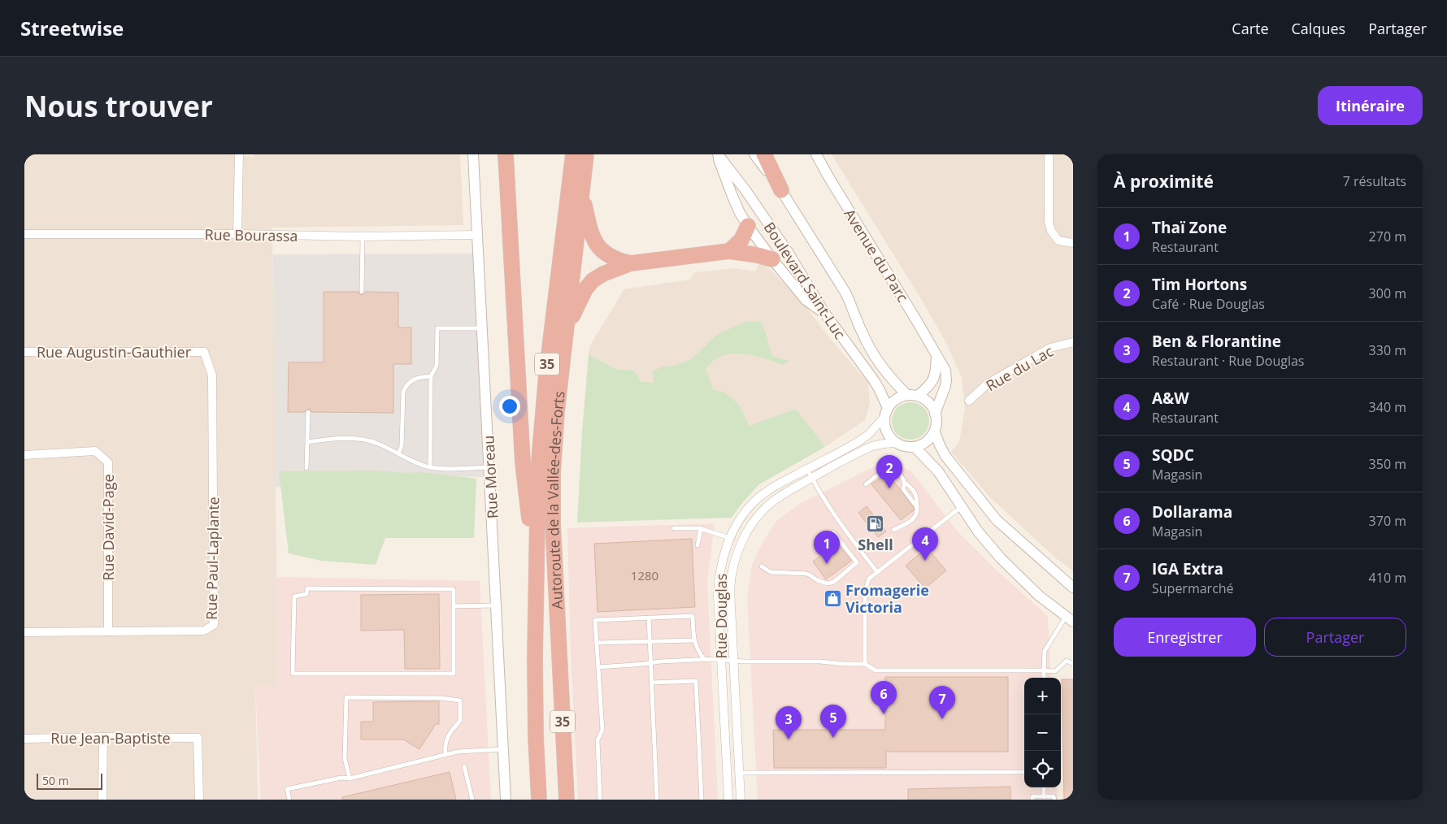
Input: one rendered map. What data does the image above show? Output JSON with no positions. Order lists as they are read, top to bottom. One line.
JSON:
{"streets":{"highway":["35","Autoroute de la Vallée-des-Forts"],"street":["Rue Bourassa","Avenue du Parc","Boulevard Saint-Luc","Rue Augustin-Gauthier","Rue du Lac","Rue Moreau","Rue David-Page","Rue Paul-Laplante","Rue Douglas","Rue Jean-Baptiste"]},"crossings":[["Rue Bourassa","Rue Moreau"],["Avenue du Parc","Boulevard Saint-Luc"],["Avenue du Parc","Rue Douglas"],["Boulevard Saint-Luc","Rue Douglas"],["Rue Augustin-Gauthier","Rue Paul-Laplante"],["Rue David-Page","Rue Paul-Laplante"]],"places":{"fuel station":["Shell"],"shop":["Fromagerie Victoria"]},"house_numbers":["1280"],"scale_bar":"50 m","page":{"header":"Streetwise","nav":["Carte","Calques","Partager"],"buttons":["Itinéraire",["Enregistrer","Partager"]],"title":"Nous trouver","heading":["À proximité","7 résultats"],"list":[{"mark":"1","name":"Thaï Zone","note":"Restaurant","value":"270 m"},{"mark":"2","name":"Tim Hortons","note":"Café · Rue Douglas","value":"300 m"},{"mark":"3","name":"Ben & Florantine","note":"Restaurant · Rue Douglas","value":"330 m"},{"mark":"4","name":"A&W","note":"Restaurant","value":"340 m"},{"mark":"5","name":"SQDC","note":"Magasin","value":"350 m"},{"mark":"6","name":"Dollarama","note":"Magasin","value":"370 m"},{"mark":"7","name":"IGA Extra","note":"Supermarché","value":"410 m"}],"pins":["2","4","1","6","7","5","3"],"map_buttons":["+","−"],"scale":"50 m"}}
